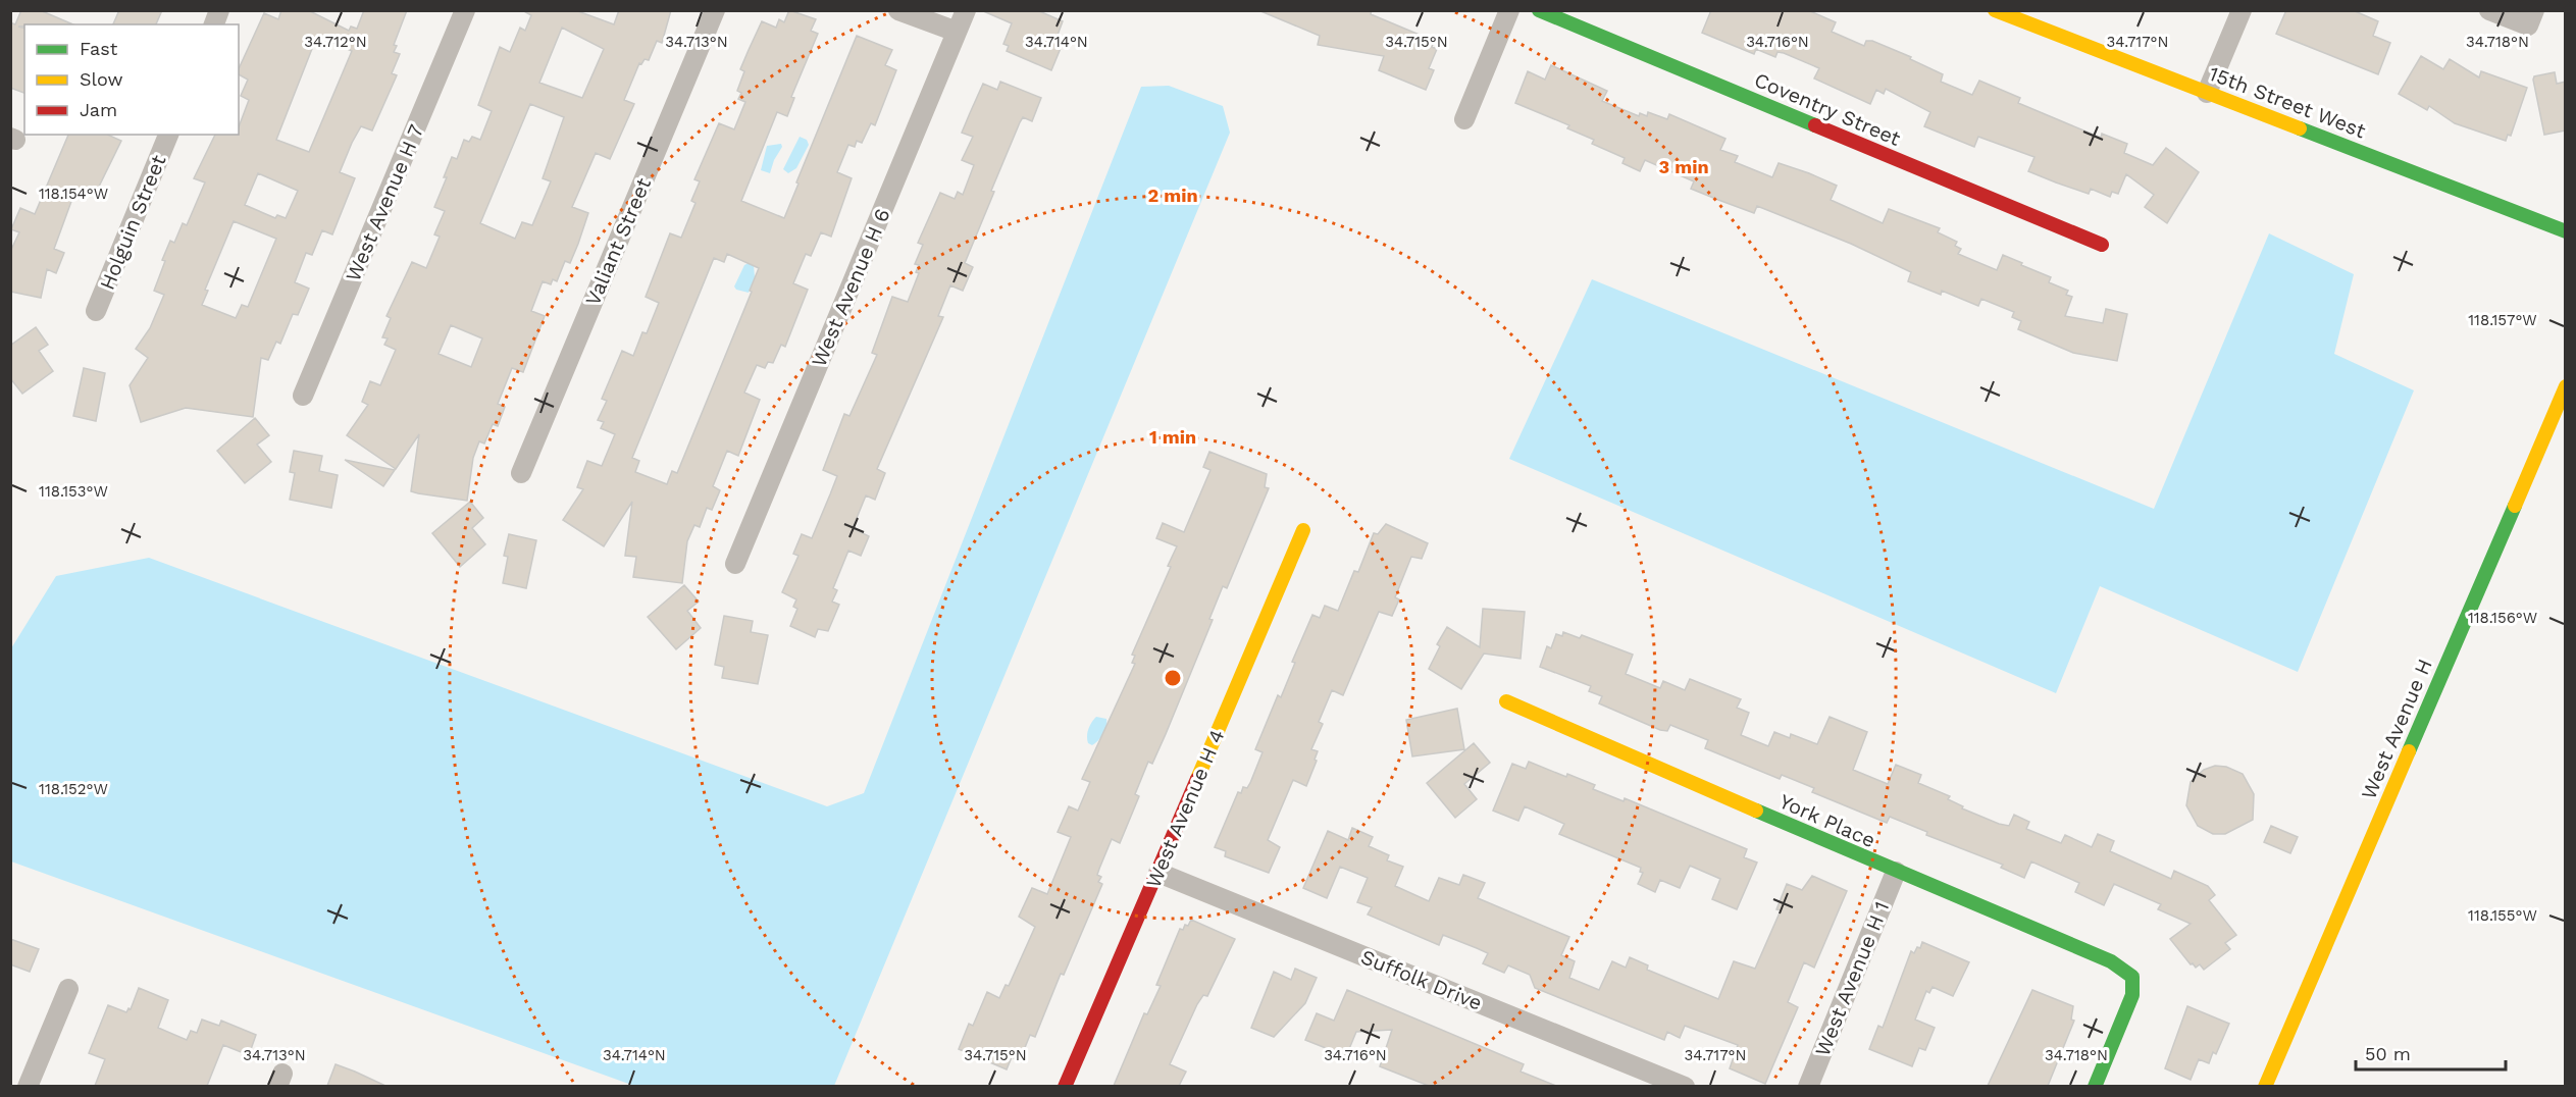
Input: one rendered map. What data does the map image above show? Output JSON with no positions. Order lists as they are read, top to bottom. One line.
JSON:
{"streets":{"street":["15th Street West","Coventry Street","West Avenue H 7","Holguin Street","Valiant Street","West Avenue H 6","West Avenue H","West Avenue H 4","York Place","West Avenue H 1","Suffolk Drive"]},"crossings":[["West Avenue H 4","Suffolk Drive"],["York Place","West Avenue H 1"]],"legend":["Fast","Slow","Jam"],"scale_bar":"50 m","coordinates":["34.713°N","34.716°N","34.712°N","34.714°N","34.715°N","34.717°N","34.718°N","118.154°W","118.157°W","118.153°W","118.156°W","118.152°W","118.155°W"],"rings":["3 min","2 min","1 min"]}
